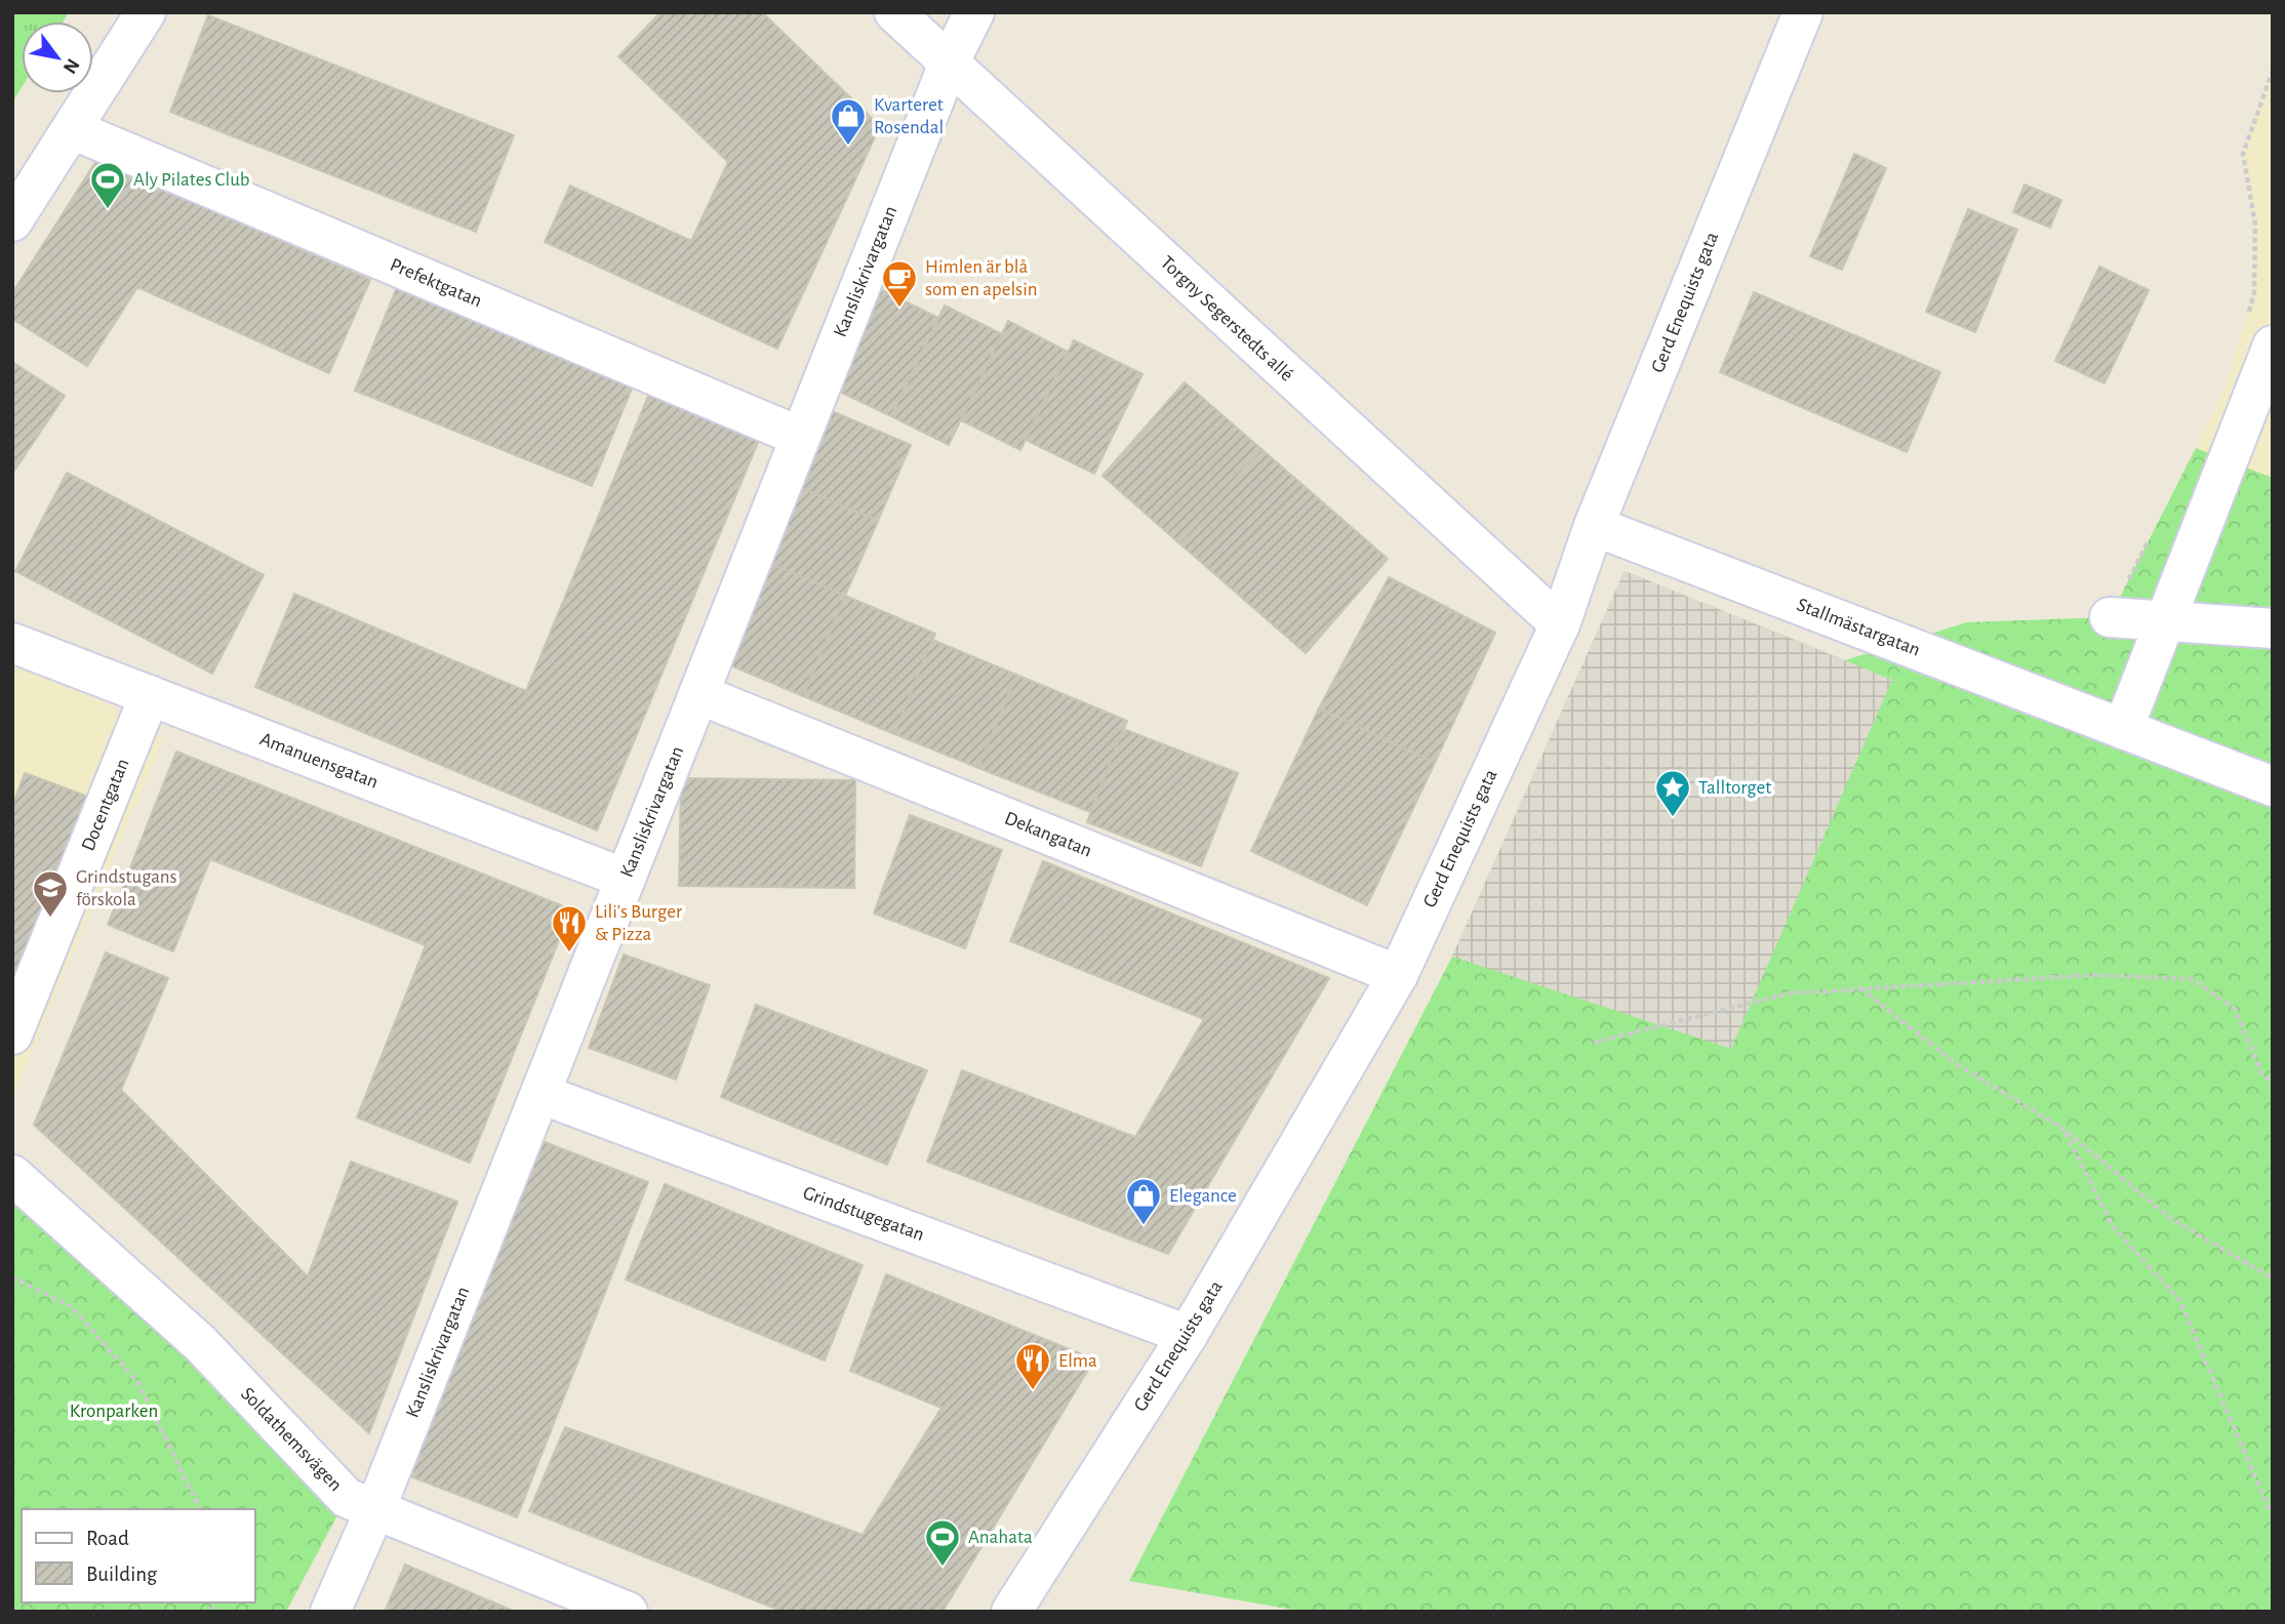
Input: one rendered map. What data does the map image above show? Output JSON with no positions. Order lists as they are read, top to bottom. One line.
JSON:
{"streets":{"street":["Kansliskrivargatan","Prefektgatan","Gerd Enequists gata","Torgny Segerstedts allé","Stallmästargatan","Amanuensgatan","Docentgatan","Dekangatan","Grindstugegatan","Soldathemsvägen"]},"crossings":[["Kansliskrivargatan","Prefektgatan"],["Kansliskrivargatan","Torgny Segerstedts allé"],["Kansliskrivargatan","Amanuensgatan"],["Kansliskrivargatan","Dekangatan"],["Kansliskrivargatan","Grindstugegatan"],["Kansliskrivargatan","Soldathemsvägen"],["Gerd Enequists gata","Torgny Segerstedts allé"],["Gerd Enequists gata","Stallmästargatan"],["Gerd Enequists gata","Dekangatan"],["Gerd Enequists gata","Grindstugegatan"],["Amanuensgatan","Docentgatan"]],"parks":["Kronparken"],"places":{"shop":["Kvarteret Rosendal","Elegance"],"sports":["Aly Pilates Club","Anahata"],"cafe":["Himlen är blå som en apelsin"],"place":["Talltorget"],"school or university":["Grindstugans förskola"],"restaurant":["Lili's Burger & Pizza","Elma"]},"legend":["Road","Building"],"north":"bottom right"}
